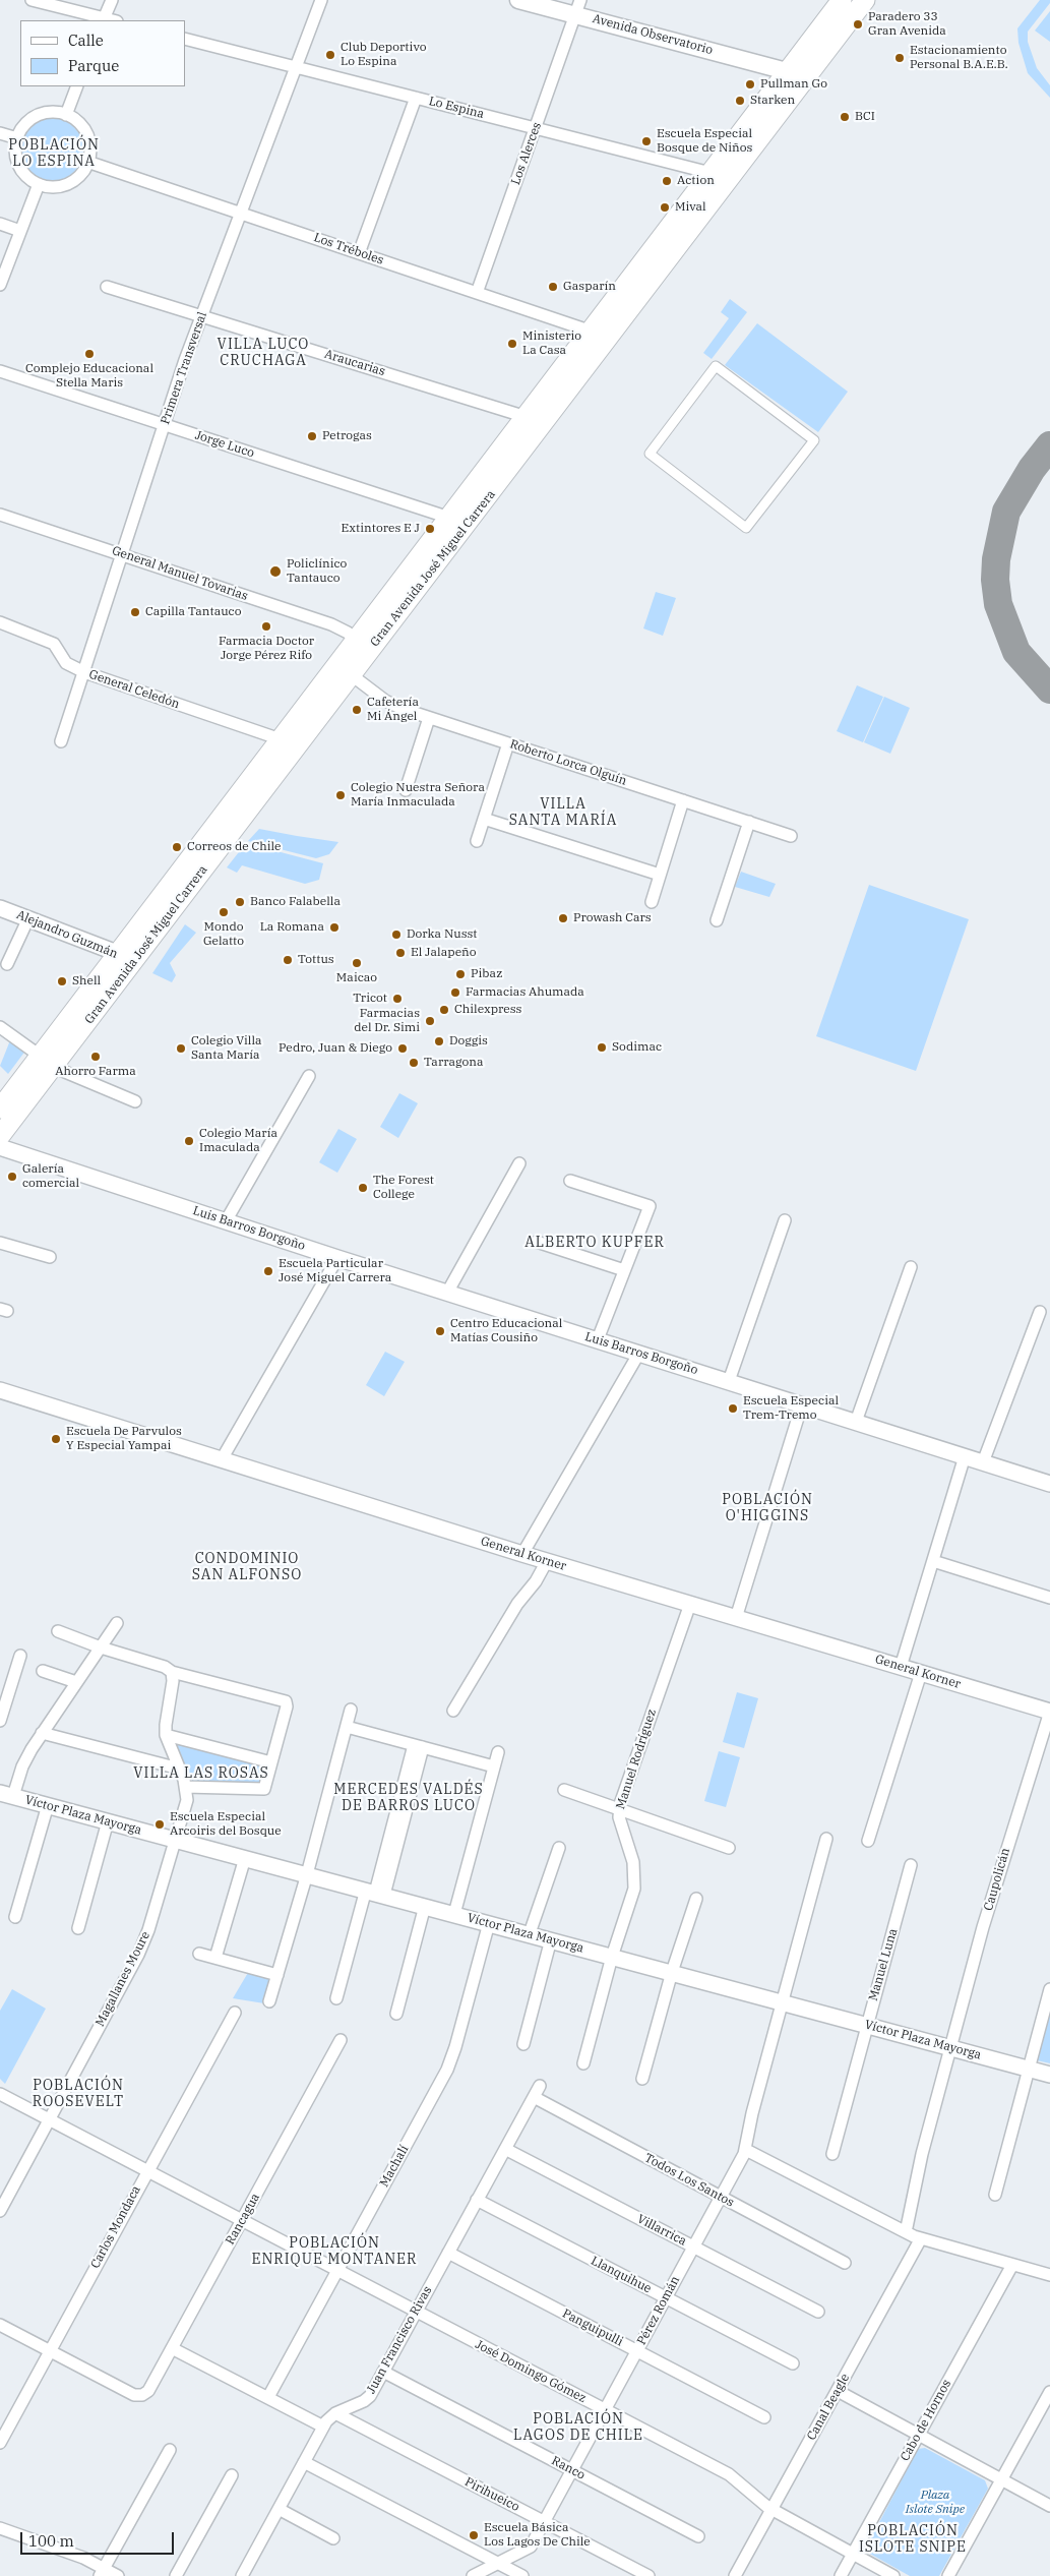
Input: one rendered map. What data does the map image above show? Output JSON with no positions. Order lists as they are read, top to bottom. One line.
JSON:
{"streets":{"main road":["Avenida Observatorio","Gran Avenida José Miguel Carrera"],"street":["Lo Espina","Los Alerces","Los Tréboles","Araucarias","Primera Transversal","Jorge Luco","General Manuel Tovarias","General Celedón","Roberto Lorca Olguín","Alejandro Guzmán","Luis Barros Borgoño","General Korner","Manuel Rodríguez","Víctor Plaza Mayorga","Caupolicán","Manuel Luna","Magallanes Moure","Machalí","Todos Los Santos","Rancagua","Carlos Mondaca","Villarrica","Llanquihue","Pérez Román","Panguipulli","Juan Francisco Rivas","José Domingo Gómez","Canal Beagle","Cabo de Hornos","Ranco","Pirihueico"]},"crossings":[["Avenida Observatorio","Los Alerces"],["Avenida Observatorio","Gran Avenida José Miguel Carrera"],["Lo Espina","Los Alerces"],["Lo Espina","Primera Transversal"],["Lo Espina","Gran Avenida José Miguel Carrera"],["Los Alerces","Los Tréboles"],["Los Tréboles","Primera Transversal"],["Los Tréboles","Gran Avenida José Miguel Carrera"],["Araucarias","Primera Transversal"],["Araucarias","Gran Avenida José Miguel Carrera"],["Primera Transversal","Jorge Luco"],["Primera Transversal","General Manuel Tovarias"],["Primera Transversal","General Celedón"],["Jorge Luco","Gran Avenida José Miguel Carrera"],["Gran Avenida José Miguel Carrera","General Manuel Tovarias"],["Gran Avenida José Miguel Carrera","General Celedón"],["Gran Avenida José Miguel Carrera","Roberto Lorca Olguín"],["Gran Avenida José Miguel Carrera","Alejandro Guzmán"],["General Korner","Manuel Rodríguez"],["General Korner","Caupolicán"],["Manuel Rodríguez","Víctor Plaza Mayorga"],["Víctor Plaza Mayorga","Caupolicán"],["Víctor Plaza Mayorga","Manuel Luna"],["Víctor Plaza Mayorga","Magallanes Moure"],["Víctor Plaza Mayorga","Machalí"],["Víctor Plaza Mayorga","Pérez Román"],["Magallanes Moure","José Domingo Gómez"],["Machalí","José Domingo Gómez"],["Todos Los Santos","Pérez Román"],["Todos Los Santos","Juan Francisco Rivas"],["Rancagua","Carlos Mondaca"],["Rancagua","José Domingo Gómez"],["Carlos Mondaca","José Domingo Gómez"],["Villarrica","Pérez Román"],["Villarrica","Juan Francisco Rivas"],["Llanquihue","Pérez Román"],["Llanquihue","Juan Francisco Rivas"],["Pérez Román","Panguipulli"],["Pérez Román","José Domingo Gómez"],["Pérez Román","Ranco"],["Pérez Román","Pirihueico"],["Panguipulli","Juan Francisco Rivas"],["Juan Francisco Rivas","José Domingo Gómez"],["Juan Francisco Rivas","Ranco"],["Juan Francisco Rivas","Pirihueico"],["José Domingo Gómez","Canal Beagle"],["José Domingo Gómez","Cabo de Hornos"]],"districts":["POBLACIÓN LO ESPINA","VILLA LUCO CRUCHAGA","VILLA SANTA MARÍA","ALBERTO KUPFER","POBLACIÓN O'HIGGINS","CONDOMINIO SAN ALFONSO","VILLA LAS ROSAS","MERCEDES VALDÉS DE BARROS LUCO","POBLACIÓN ROOSEVELT","POBLACIÓN ENRIQUE MONTANER","POBLACIÓN LAGOS DE CHILE","POBLACIÓN ISLOTE SNIPE"],"parks":["Plaza Islote Snipe"],"places":["Paradero 33 Gran Avenida","Club Deportivo Lo Espina","Estacionamiento Personal B.A.E.B.","Pullman Go","Starken","BCI","Escuela Especial Bosque de Niños","Action","Mival","Gasparín","Ministerio La Casa","Complejo Educacional Stella Maris","Petrogas","Extintores E J","Policlínico Tantauco","Capilla Tantauco","Farmacia Doctor Jorge Pérez Rifo","Cafetería Mi Ángel","Colegio Nuestra Señora María Inmaculada","Correos de Chile","Banco Falabella","Mondo Gelatto","Prowash Cars","La Romana","Dorka Nusst","El Jalapeño","Tottus","Maicao","Pibaz","Shell","Farmacias Ahumada","Tricot","Chilexpress","Farmacias del Dr. Simi","Doggis","Sodimac","Colegio Villa Santa María","Pedro, Juan & Diego","Ahorro Farma","Tarragona","Colegio María Imaculada","Galería comercial","The Forest College","Escuela Particular José Miguel Carrera","Centro Educacional Matías Cousiño","Escuela Especial Trem-Tremo","Escuela De Parvulos Y Especial Yampai","Escuela Especial Arcoiris del Bosque","Escuela Básica Los Lagos De Chile"],"legend":["Calle","Parque"],"scale_bar":"100 m"}
